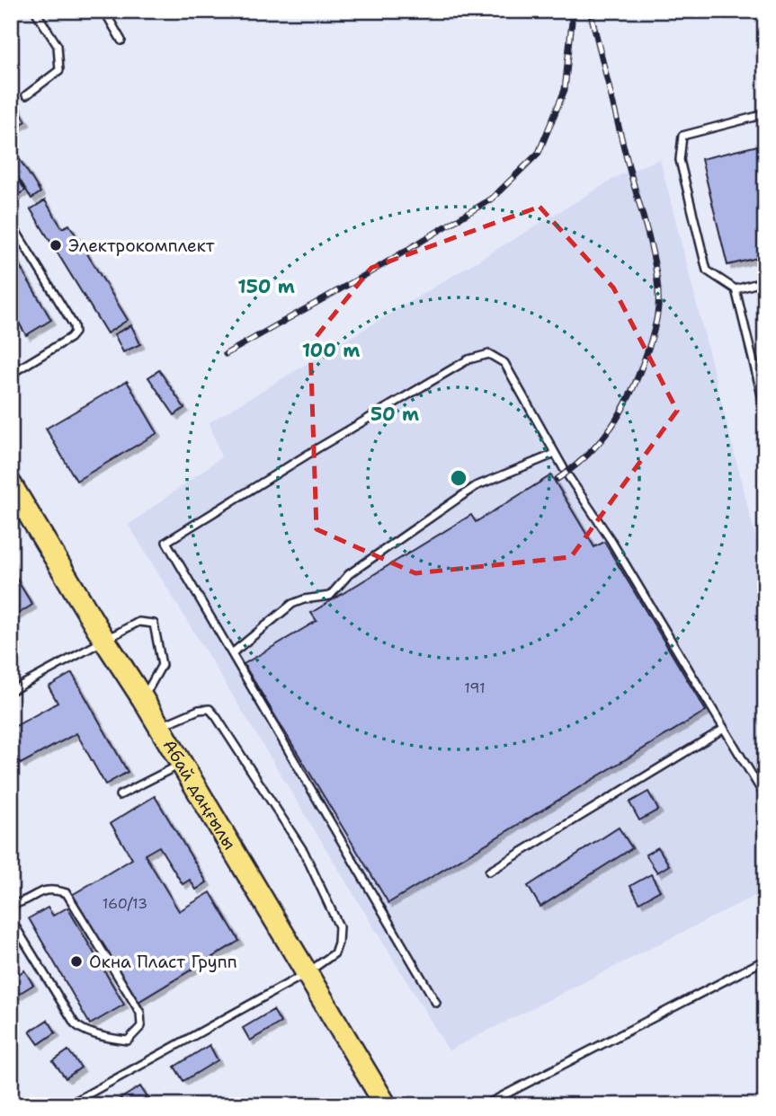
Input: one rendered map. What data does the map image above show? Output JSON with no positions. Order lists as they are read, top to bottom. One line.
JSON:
{"streets":{"main road":["Абай даңғылы"]},"places":["Электрокомплект","Окна Пласт Групп"],"house_numbers":["191","160/13"],"rings":["150 m","100 m","50 m"]}
